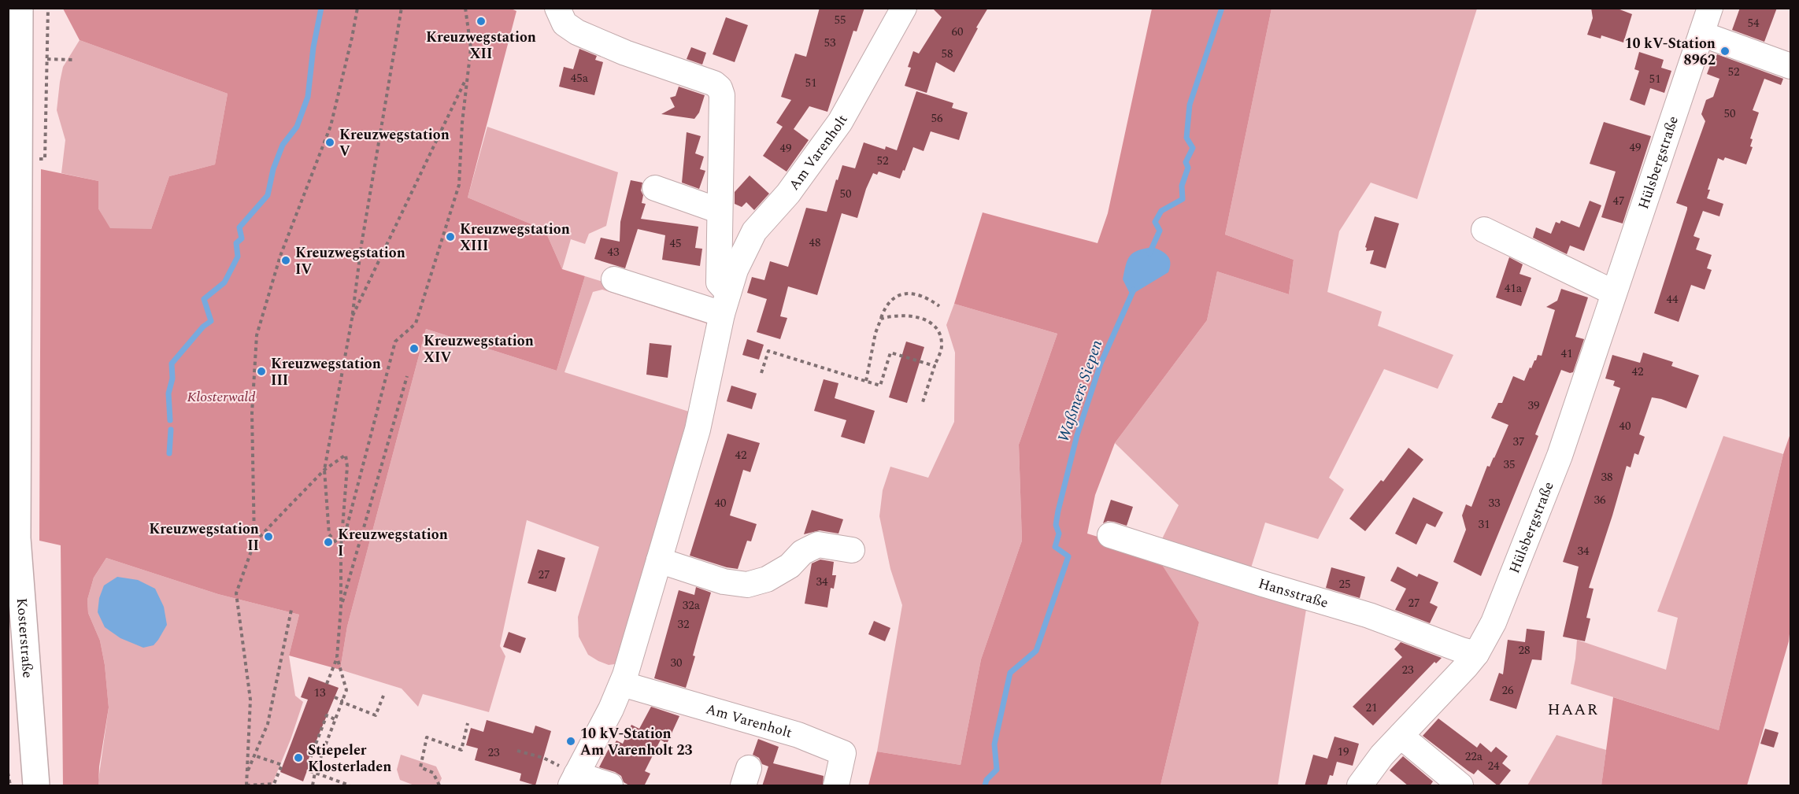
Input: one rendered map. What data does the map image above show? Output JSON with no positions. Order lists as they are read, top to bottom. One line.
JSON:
{"streets":{"main road":["Kosterstraße"],"street":["Am Varenholt","Hülsbergstraße","Hansstraße"]},"crossings":[["Hülsbergstraße","Hansstraße"]],"districts":["HAAR"],"water":["Waßmers Siepen"],"parks":["Klosterwald"],"places":["Kreuzwegstation XII","10 kV-Station 8962","Kreuzwegstation V","Kreuzwegstation XIII","Kreuzwegstation IV","Kreuzwegstation XIV","Kreuzwegstation III","Kreuzwegstation II","Kreuzwegstation I","10 kV-Station Am Varenholt 23","Stiepeler Klosterladen"],"house_numbers":["55","54","60","53","58","52","45a","51","51","50","56","49","49","52","50","47","48","45","43","41a","44","41","42","39","40","37","42","35","38","36","40","33","31","34","27","34","25","27","32a","32","28","30","23","26","13","21","19","23","22a","24"]}
